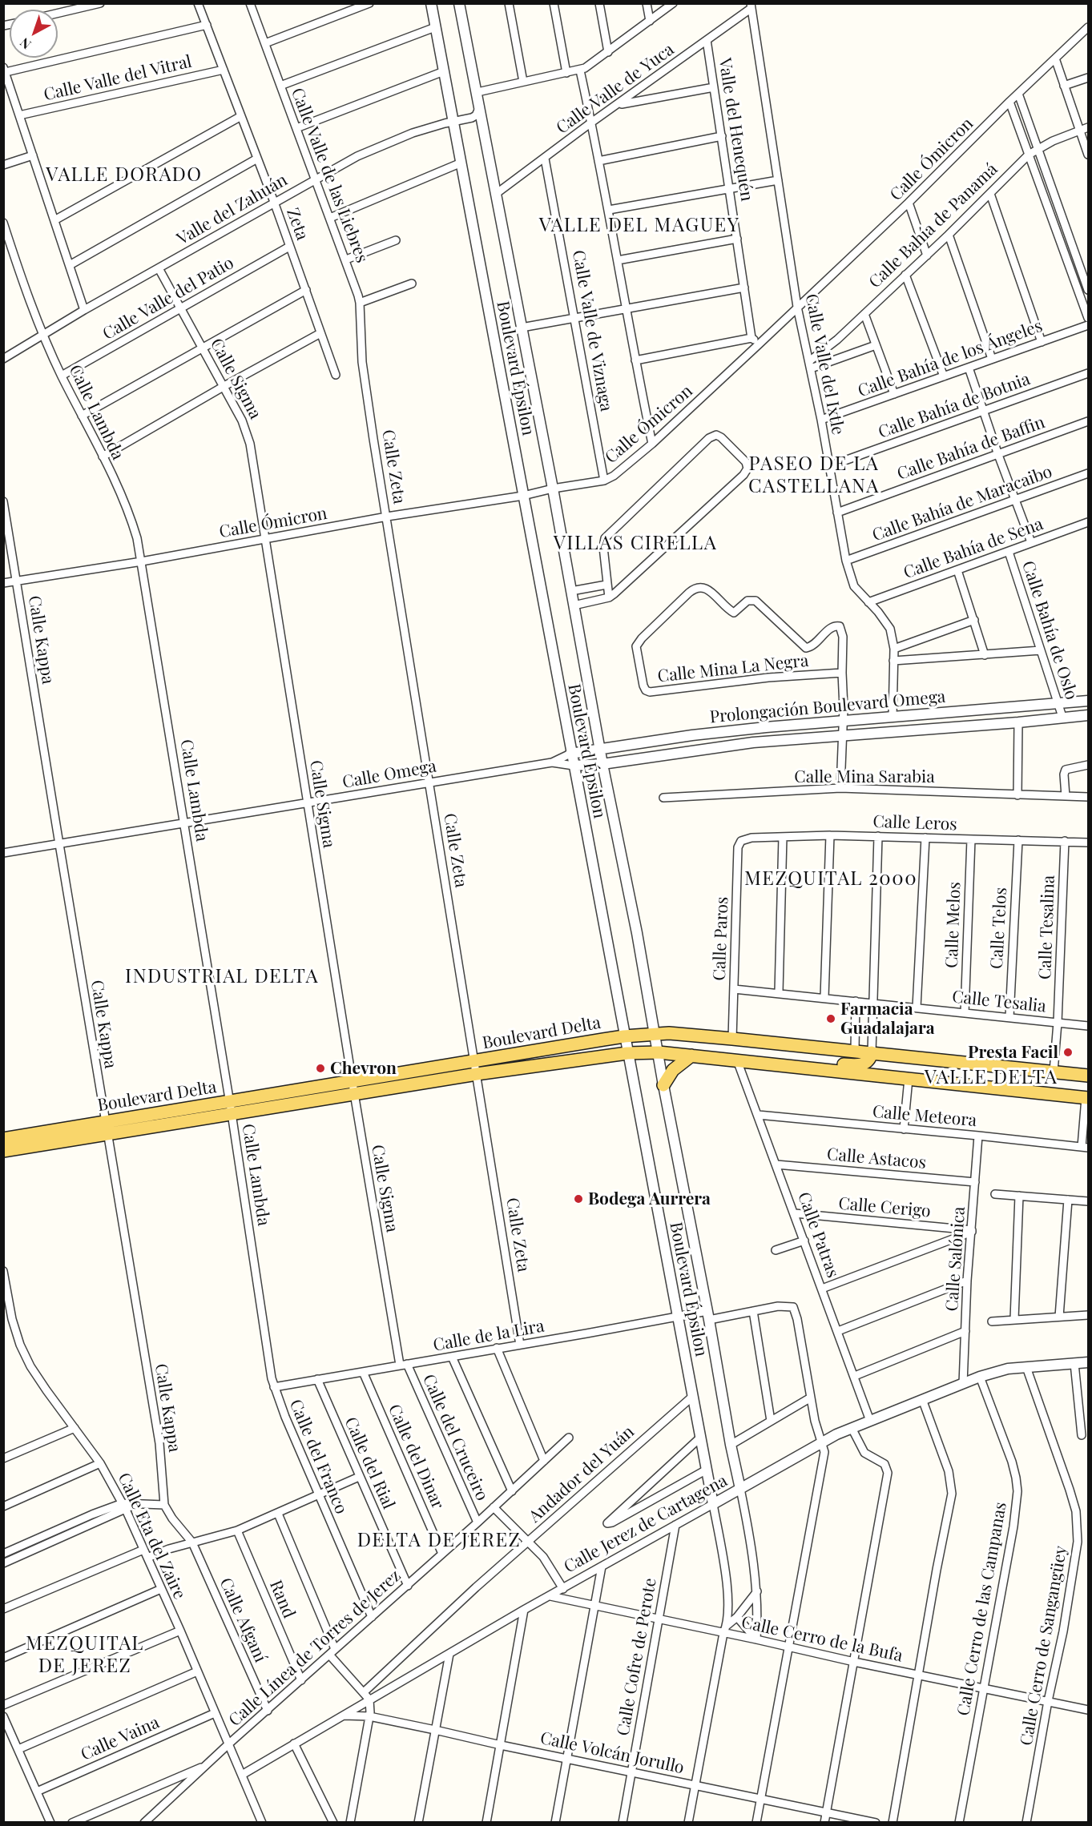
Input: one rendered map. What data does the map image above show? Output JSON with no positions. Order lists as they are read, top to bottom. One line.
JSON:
{"streets":{"main road":["Boulevard Delta"],"street":["Calle Valle del Vitral","Calle Valle de Yuca","Valle del Henequén","Calle Ómicron","Calle Valle de las Liebres","Valle del Zahuán","Zeta","Calle Bahía de Panamá","Calle Valle del Patio","Calle Valle de Viznaga","Calle Bahía de los Ángeles","Calle Valle del Ixtle","Boulevard Épsilon","Calle Sigma","Calle Bahía de Botnia","Calle Lambda","Calle Bahía de Baffin","Calle Zeta","Calle Bahía de Maracaibo","Calle Bahía de Sena","Calle Bahía de Oslo","Calle Kappa","Calle Mina La Negra","Prolongación Boulevard Omega","Calle Omega","Calle Mina Sarabia","Calle Leros","Calle Melos","Calle Tesalina","Calle Telos","Calle Paros","Calle Tesalia","Calle Meteora","Calle Astacos","Calle Cerigo","Calle Patras","Calle Salónica","Calle de la Lira","Calle del Cruceiro","Calle del Franco","Calle del Dinar","Calle del Rial","Andador del Yuán","Calle Jerez de Cartagena","Calle Eta del Zaire","Rand","Calle Cerro de las Campanas","Calle Afganí","Calle Cerro de la Bufa","Calle Cerro de Sangangüey","Calle Línea de Torres de Jerez","Calle Cofre de Perote","Calle Vaina","Calle Volcán Jorullo"]},"crossings":[["Calle Valle del Vitral","Zeta"],["Calle Valle de Yuca","Valle del Henequén"],["Calle Valle de Yuca","Calle Valle de Viznaga"],["Calle Valle de Yuca","Calle Valle del Ixtle"],["Calle Valle de Yuca","Boulevard Épsilon"],["Calle Ómicron","Calle Valle de Viznaga"],["Calle Ómicron","Calle Valle del Ixtle"],["Calle Ómicron","Boulevard Épsilon"],["Calle Ómicron","Calle Sigma"],["Calle Ómicron","Calle Lambda"],["Calle Ómicron","Calle Zeta"],["Calle Ómicron","Calle Kappa"],["Calle Valle de las Liebres","Valle del Zahuán"],["Calle Valle de las Liebres","Calle Zeta"],["Valle del Zahuán","Zeta"],["Valle del Zahuán","Boulevard Épsilon"],["Valle del Zahuán","Calle Sigma"],["Valle del Zahuán","Calle Lambda"],["Zeta","Calle Valle del Patio"],["Calle Bahía de Panamá","Calle Valle del Ixtle"],["Calle Valle del Patio","Calle Sigma"],["Calle Valle del Patio","Calle Lambda"],["Calle Bahía de los Ángeles","Calle Valle del Ixtle"],["Calle Valle del Ixtle","Calle Bahía de Botnia"],["Calle Valle del Ixtle","Calle Bahía de Baffin"],["Calle Valle del Ixtle","Calle Bahía de Maracaibo"],["Calle Valle del Ixtle","Calle Bahía de Sena"],["Calle Valle del Ixtle","Prolongación Boulevard Omega"],["Boulevard Épsilon","Prolongación Boulevard Omega"],["Boulevard Épsilon","Calle Omega"],["Boulevard Épsilon","Boulevard Delta"],["Boulevard Épsilon","Calle de la Lira"],["Boulevard Épsilon","Andador del Yuán"],["Boulevard Épsilon","Calle Jerez de Cartagena"],["Calle Sigma","Calle Omega"],["Calle Sigma","Boulevard Delta"],["Calle Sigma","Calle de la Lira"],["Calle Sigma","Calle del Cruceiro"],["Calle Lambda","Calle Omega"],["Calle Lambda","Boulevard Delta"],["Calle Lambda","Calle de la Lira"],["Calle Lambda","Calle del Franco"],["Calle Zeta","Calle Omega"],["Calle Zeta","Boulevard Delta"],["Calle Zeta","Calle de la Lira"],["Calle Bahía de Sena","Calle Bahía de Oslo"],["Calle Bahía de Oslo","Prolongación Boulevard Omega"],["Calle Kappa","Calle Omega"],["Calle Kappa","Boulevard Delta"],["Calle Kappa","Calle Afganí"],["Calle Mina La Negra","Prolongación Boulevard Omega"],["Calle Mina La Negra","Calle Mina Sarabia"],["Prolongación Boulevard Omega","Calle Omega"],["Calle Leros","Calle Melos"],["Calle Leros","Calle Tesalina"],["Calle Leros","Calle Telos"],["Calle Leros","Calle Paros"],["Calle Melos","Calle Tesalia"],["Calle Tesalina","Calle Tesalia"],["Calle Tesalina","Boulevard Delta"],["Calle Telos","Calle Tesalia"],["Calle Paros","Calle Tesalia"],["Calle Paros","Boulevard Delta"],["Boulevard Delta","Calle Patras"],["Calle Meteora","Calle Patras"],["Calle Meteora","Calle Salónica"],["Calle Astacos","Calle Patras"],["Calle Astacos","Calle Salónica"],["Calle Cerigo","Calle Patras"],["Calle Cerigo","Calle Salónica"],["Calle Patras","Calle Jerez de Cartagena"],["Calle Salónica","Calle Jerez de Cartagena"],["Calle de la Lira","Calle del Cruceiro"],["Calle de la Lira","Calle del Franco"],["Calle de la Lira","Calle del Dinar"],["Calle de la Lira","Calle del Rial"],["Calle del Cruceiro","Calle Línea de Torres de Jerez"],["Calle del Franco","Calle Línea de Torres de Jerez"],["Calle del Dinar","Calle Línea de Torres de Jerez"],["Calle del Rial","Calle Línea de Torres de Jerez"],["Calle Jerez de Cartagena","Calle Eta del Zaire"],["Calle Jerez de Cartagena","Calle Cerro de las Campanas"],["Calle Jerez de Cartagena","Calle Cerro de la Bufa"],["Calle Jerez de Cartagena","Calle Cerro de Sangangüey"],["Calle Jerez de Cartagena","Calle Cofre de Perote"],["Calle Jerez de Cartagena","Calle Volcán Jorullo"],["Calle Eta del Zaire","Calle Línea de Torres de Jerez"],["Calle Eta del Zaire","Calle Vaina"],["Rand","Calle Línea de Torres de Jerez"],["Calle Cerro de las Campanas","Calle Cerro de la Bufa"],["Calle Afganí","Calle Línea de Torres de Jerez"],["Calle Cerro de la Bufa","Calle Cerro de Sangangüey"],["Calle Cerro de la Bufa","Calle Cofre de Perote"],["Calle Cofre de Perote","Calle Volcán Jorullo"]],"districts":["VALLE DORADO","VALLE DEL MAGUEY","PASEO DE LA CASTELLANA","VILLAS CIRELLA","MEZQUITAL 2000","INDUSTRIAL DELTA","VALLE DELTA","DELTA DE JEREZ","MEZQUITAL DE JEREZ"],"places":["Farmacia Guadalajara","Presta Facil","Chevron","Bodega Aurrera"],"north":"bottom left"}
